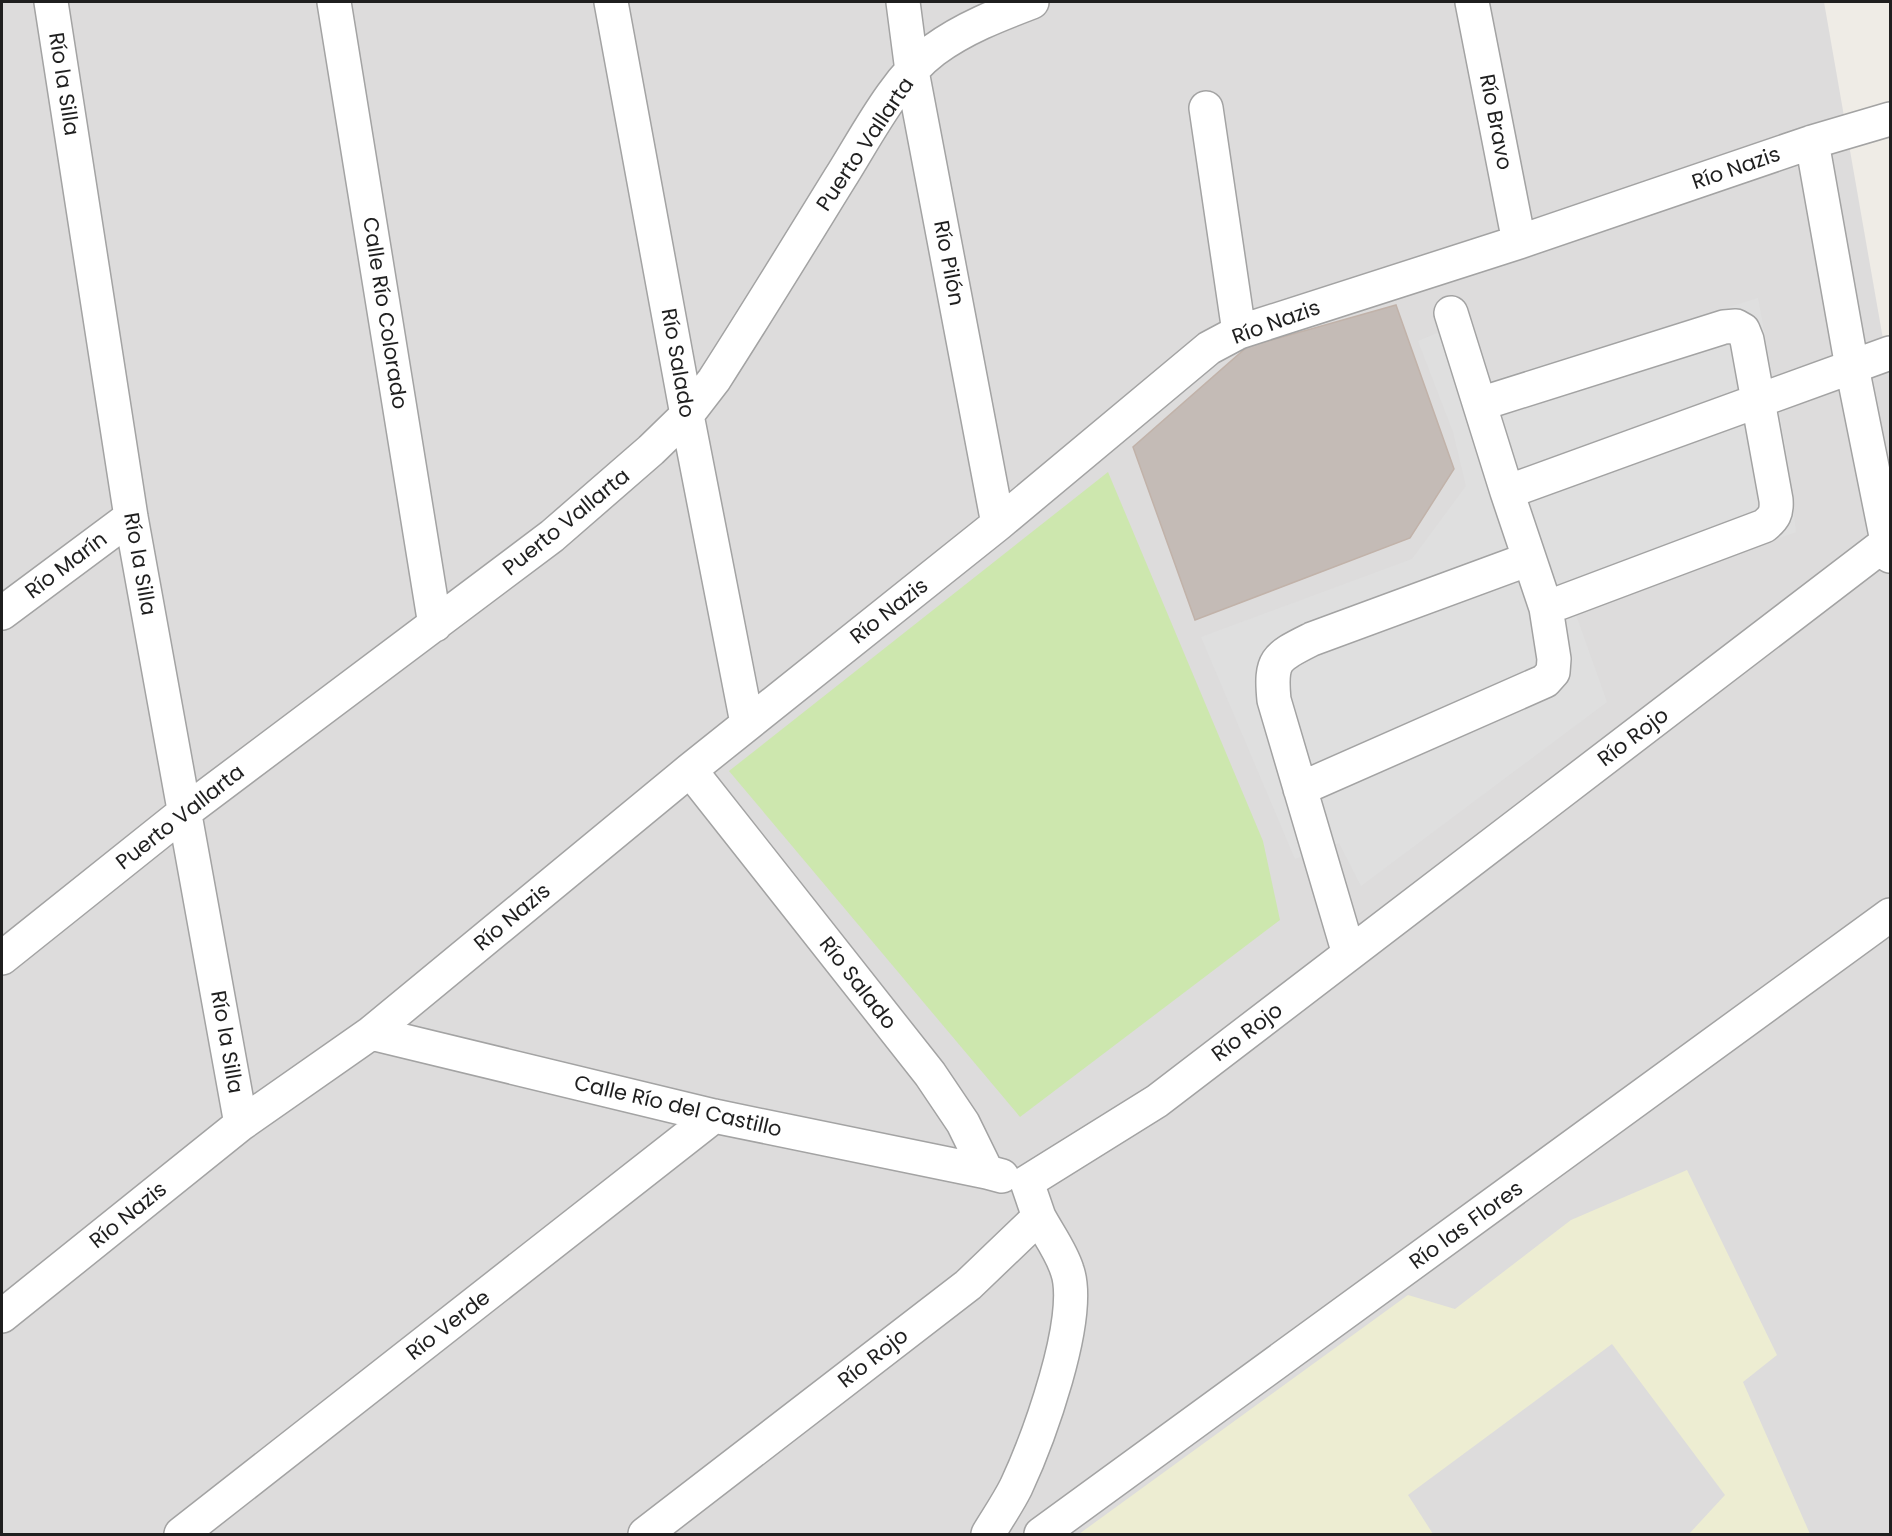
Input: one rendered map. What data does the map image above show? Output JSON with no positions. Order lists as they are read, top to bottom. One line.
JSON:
{"streets":{"street":["Río la Silla","Río Bravo","Puerto Vallarta","Río Nazis","Río Pilón","Calle Río Colorado","Río Salado","Río Marín","Río Rojo","Calle Río del Castillo","Río las Flores","Río Verde"]},"crossings":[["Río la Silla","Puerto Vallarta"],["Río la Silla","Río Nazis"],["Río la Silla","Río Marín"],["Río Bravo","Río Nazis"],["Puerto Vallarta","Río Pilón"],["Puerto Vallarta","Calle Río Colorado"],["Puerto Vallarta","Río Salado"],["Río Nazis","Río Pilón"],["Río Nazis","Río Salado"],["Río Nazis","Calle Río del Castillo"],["Río Salado","Calle Río del Castillo"],["Calle Río del Castillo","Río Verde"]]}
